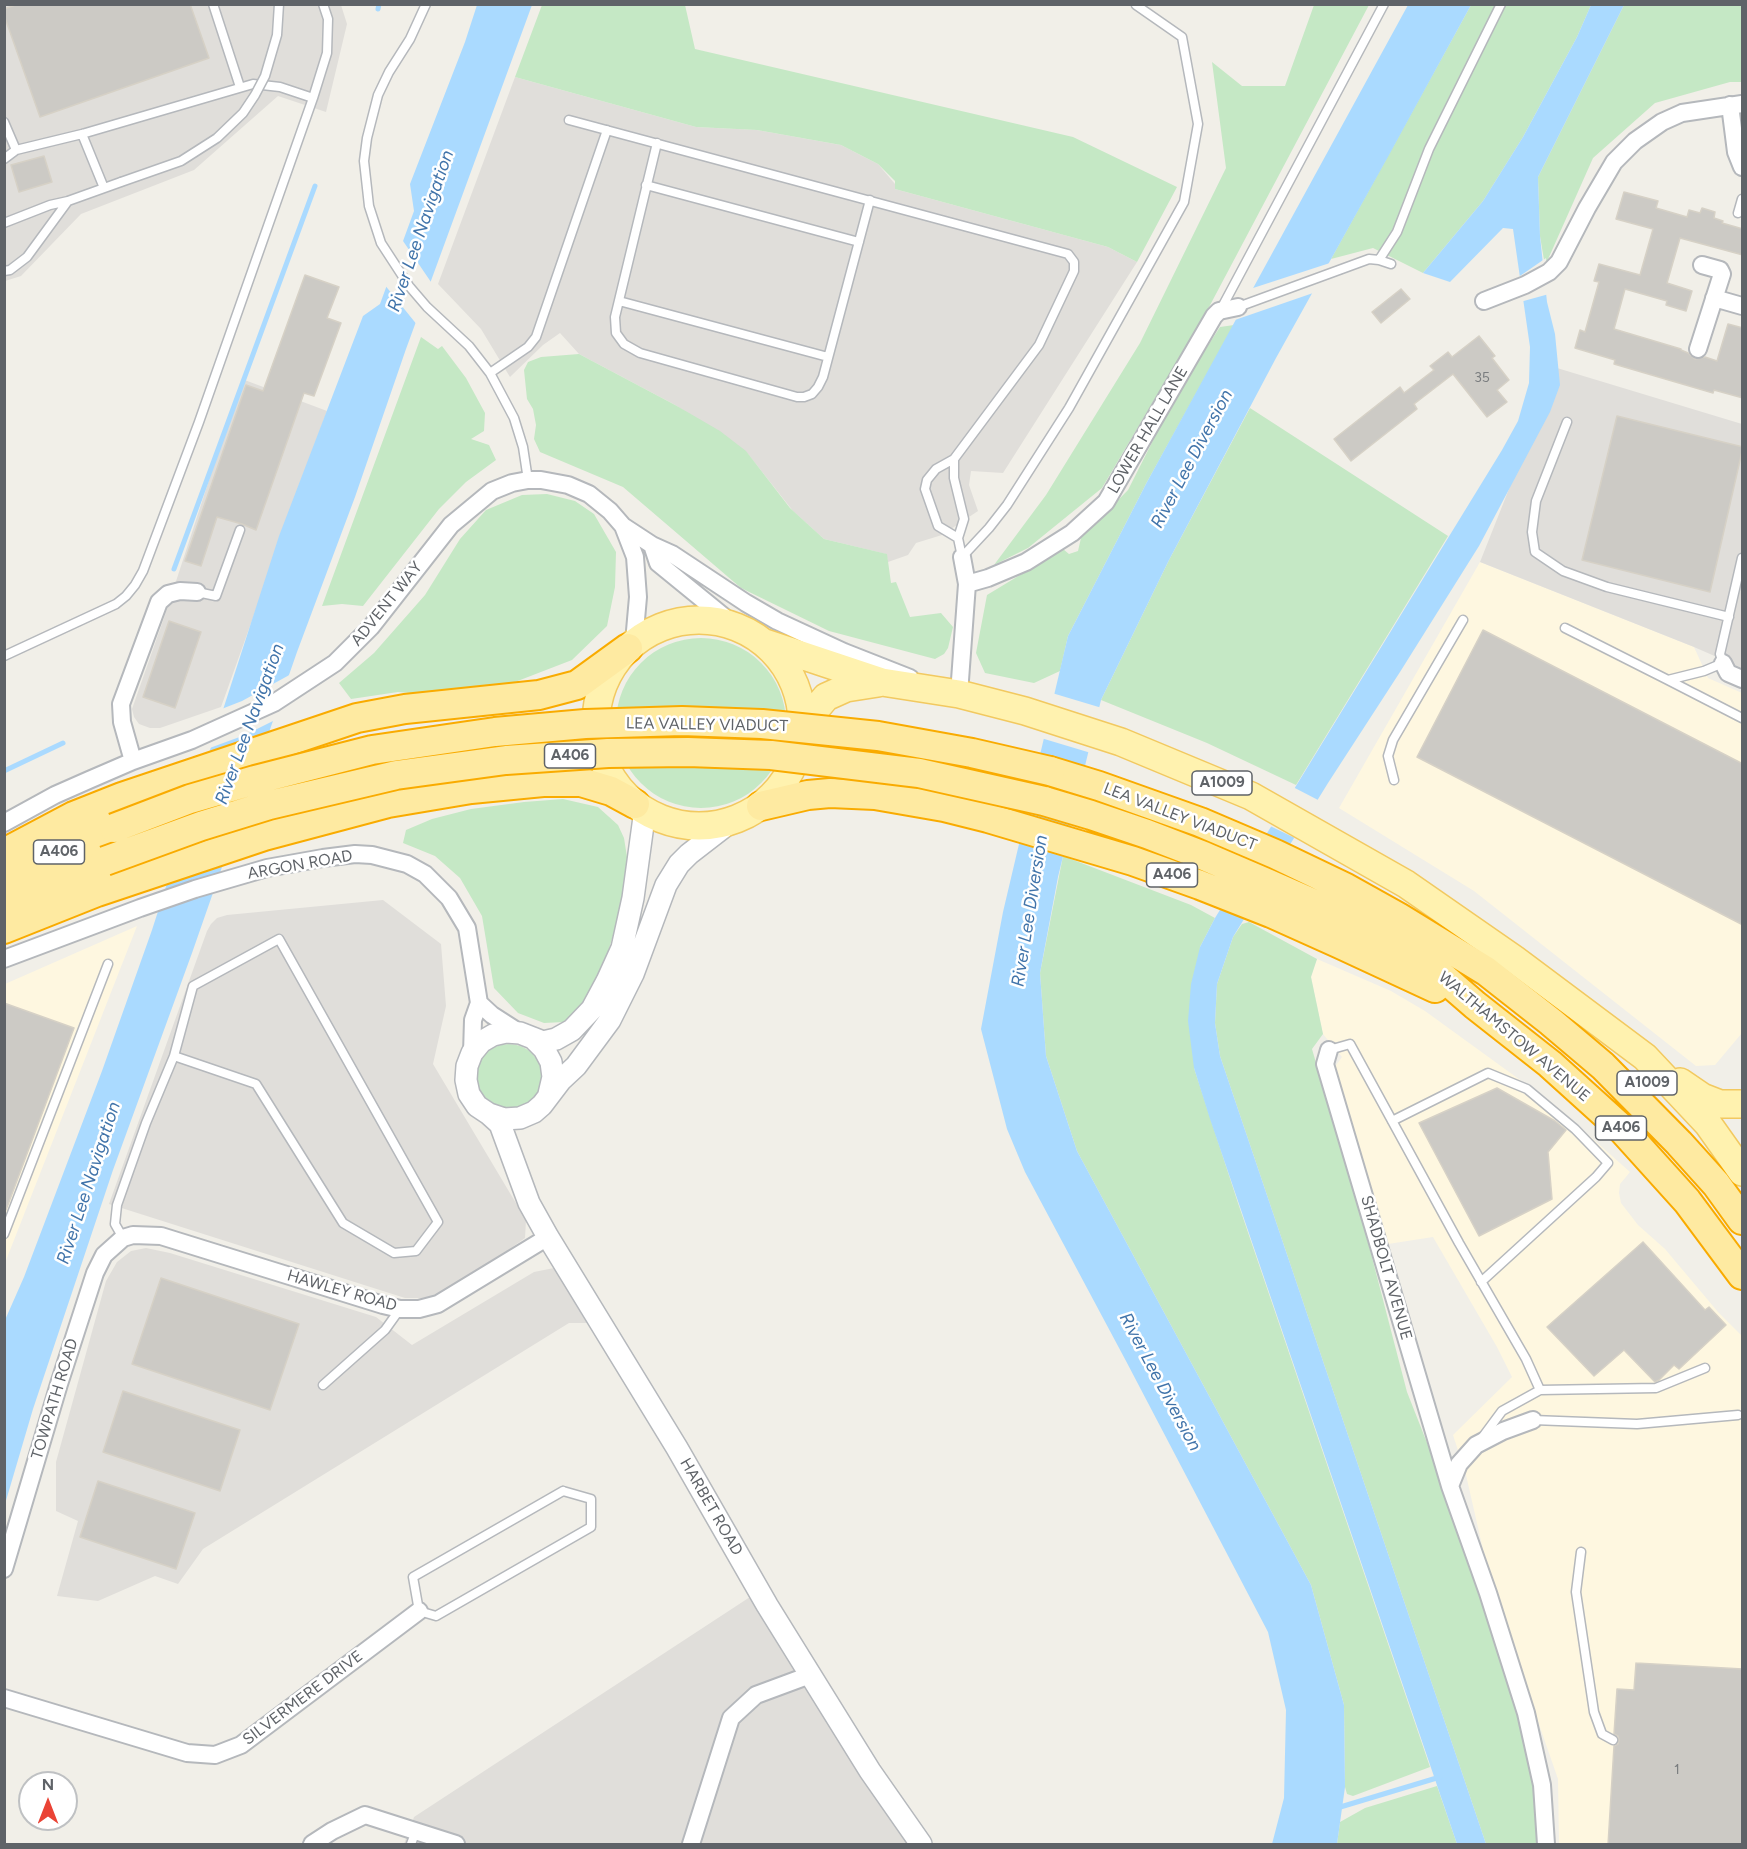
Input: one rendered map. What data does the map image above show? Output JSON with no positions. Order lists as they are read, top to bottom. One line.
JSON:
{"streets":{"highway":["LEA VALLEY VIADUCT","A406","WALTHAMSTOW AVENUE"],"main road":["A1009"],"street":["LOWER HALL LANE","ADVENT WAY","ARGON ROAD","SHADBOLT AVENUE","HAWLEY ROAD","TOWPATH ROAD","HARBET ROAD","SILVERMERE DRIVE"]},"crossings":[["LEA VALLEY VIADUCT","A406"],["LEA VALLEY VIADUCT","WALTHAMSTOW AVENUE"],["A406","A1009"],["A406","WALTHAMSTOW AVENUE"],["ARGON ROAD","HARBET ROAD"],["HAWLEY ROAD","TOWPATH ROAD"],["HAWLEY ROAD","HARBET ROAD"]],"water":["River Lee Navigation","River Lee Diversion"],"house_numbers":["35","1"],"north":"top"}
